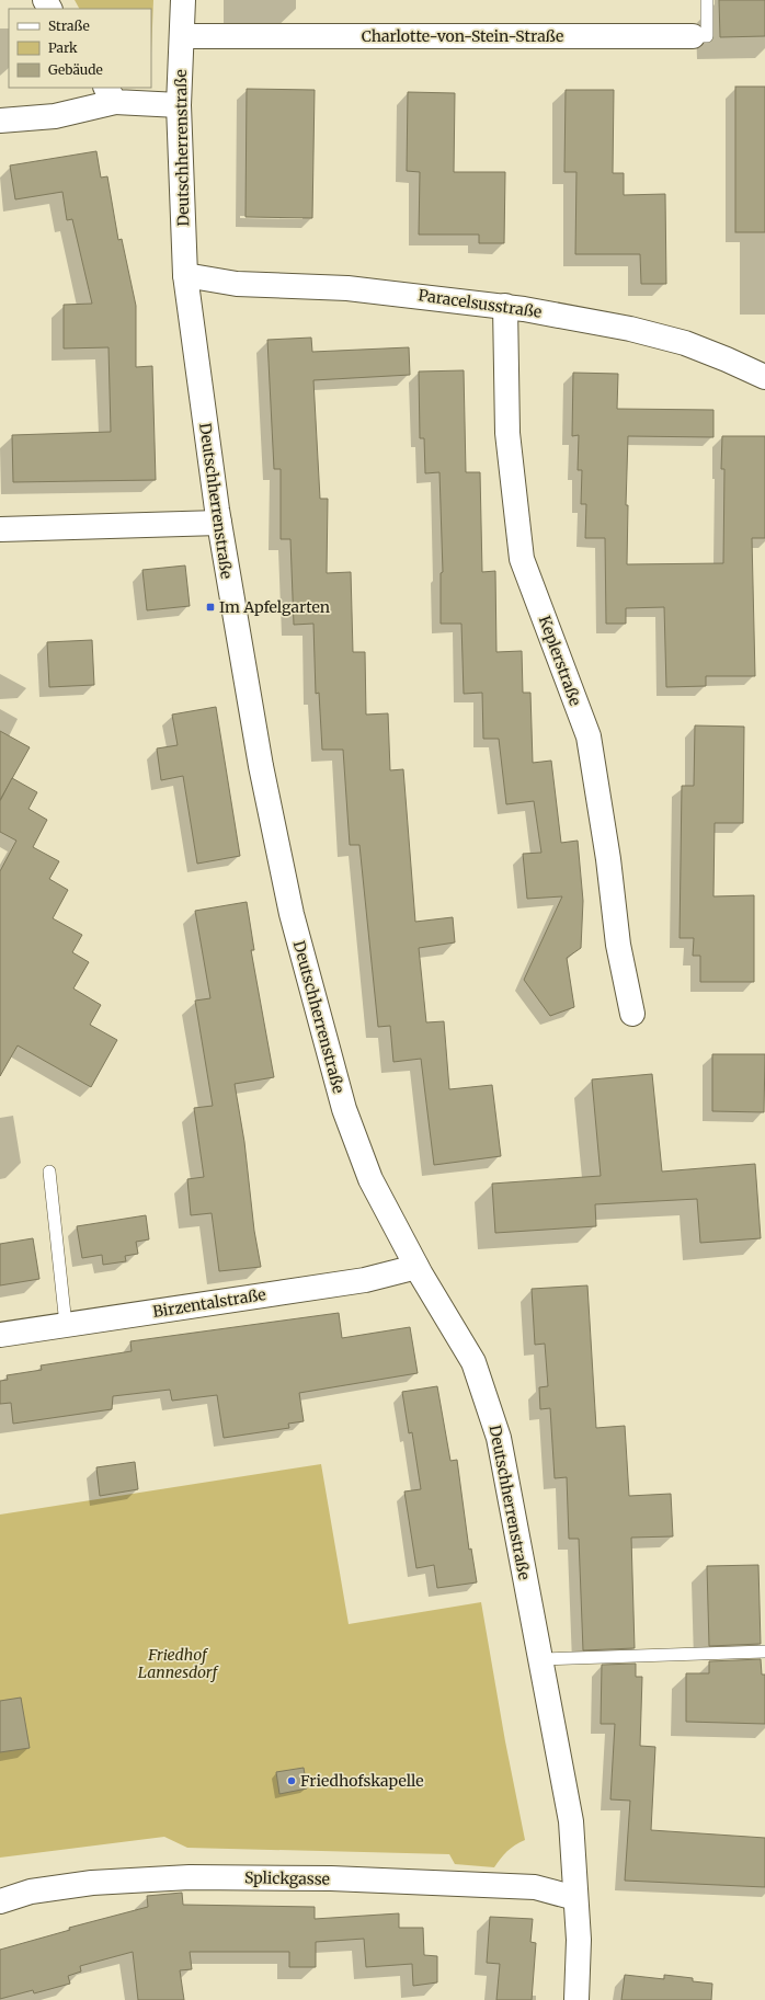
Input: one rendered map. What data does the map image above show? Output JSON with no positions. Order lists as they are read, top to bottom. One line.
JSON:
{"streets":{"street":["Charlotte-von-Stein-Straße","Deutschherrenstraße","Paracelsusstraße","Keplerstraße","Birzentalstraße","Splickgasse"]},"crossings":[["Charlotte-von-Stein-Straße","Deutschherrenstraße"],["Deutschherrenstraße","Paracelsusstraße"],["Deutschherrenstraße","Birzentalstraße"],["Deutschherrenstraße","Splickgasse"],["Paracelsusstraße","Keplerstraße"]],"parks":["Friedhof Lannesdorf"],"places":{"transit":["Im Apfelgarten"],"other":["Friedhofskapelle"]},"legend":["Straße","Park","Gebäude"]}
